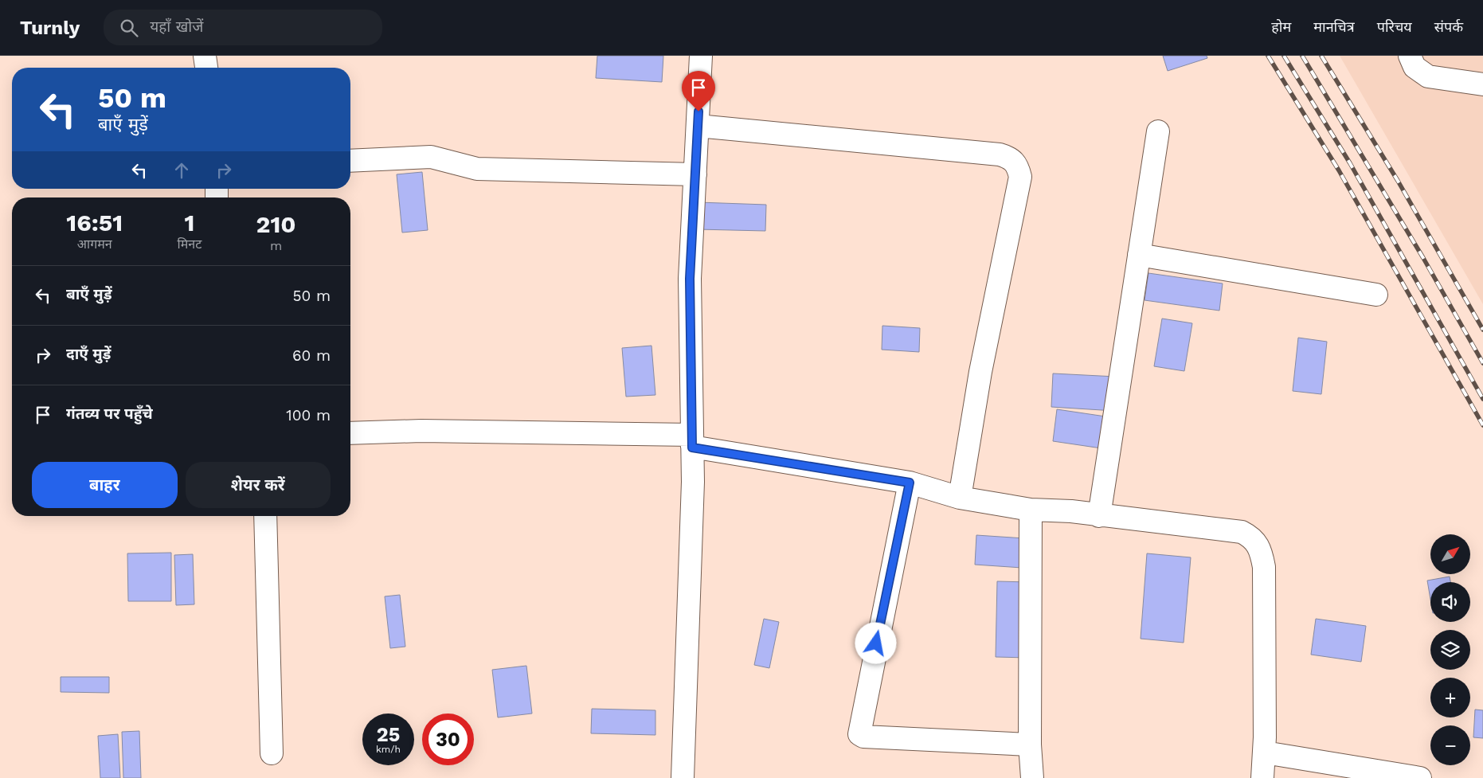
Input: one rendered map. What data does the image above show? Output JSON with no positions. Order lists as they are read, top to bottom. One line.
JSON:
{"north":"top right","page":{"header":"Turnly","search":"यहाँ खोजें","nav":["होम","मानचित्र","परिचय","संपर्क"],"turn":["50 m","बाएँ मुड़ें"],"eta":["16:51","आगमन","1","मिनट","210","m"],"list":[{"name":"बाएँ मुड़ें","value":"50 m"},{"name":"दाएँ मुड़ें","value":"60 m"},{"name":"गंतव्य पर पहुँचे","value":"100 m"}],"buttons":["बाहर","शेयर करें"],"map_buttons":["+","−"],"speed":"25 km/h","limit":"30"}}
